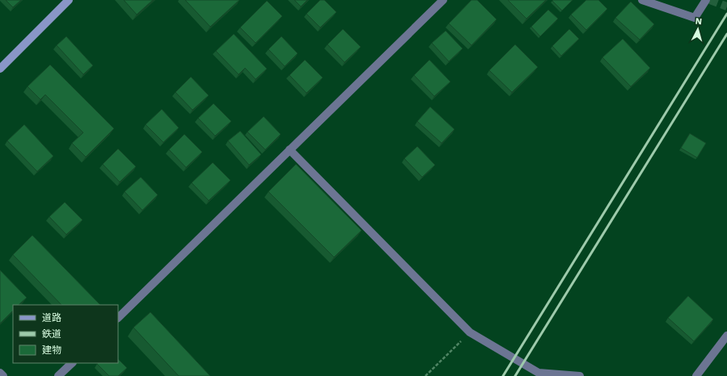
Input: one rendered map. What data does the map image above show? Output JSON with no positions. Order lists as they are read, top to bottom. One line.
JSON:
{"legend":["道路","鉄道","建物"],"north":"top"}
